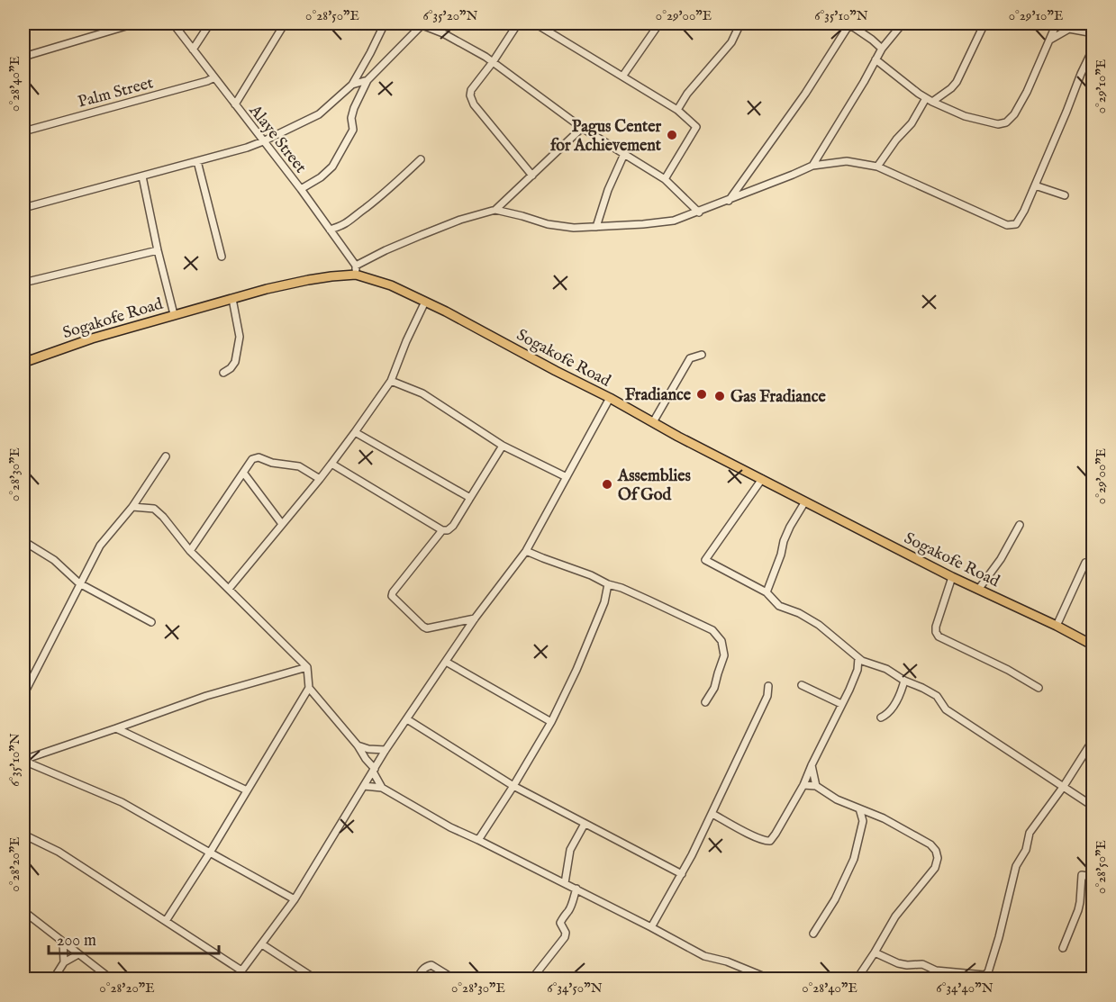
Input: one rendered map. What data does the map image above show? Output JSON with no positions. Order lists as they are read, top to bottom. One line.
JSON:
{"streets":{"main road":["Sogakofe Road"],"street":["Palm Street","Alaye Street"]},"crossings":[["Palm Street","Alaye Street"],["Alaye Street","Sogakofe Road"]],"places":["Pagus Center for Achievement","Fradiance","Gas Fradiance","Assemblies Of God"],"scale_bar":"200 m","coordinates":["0°28'50\"E","6°35'20\"N","0°29'00\"E","6°35'10\"N","0°29'10\"E","0°28'40\"E","0°28'30\"E","0°28'20\"E","6°34'50\"N","6°34'40\"N"]}
